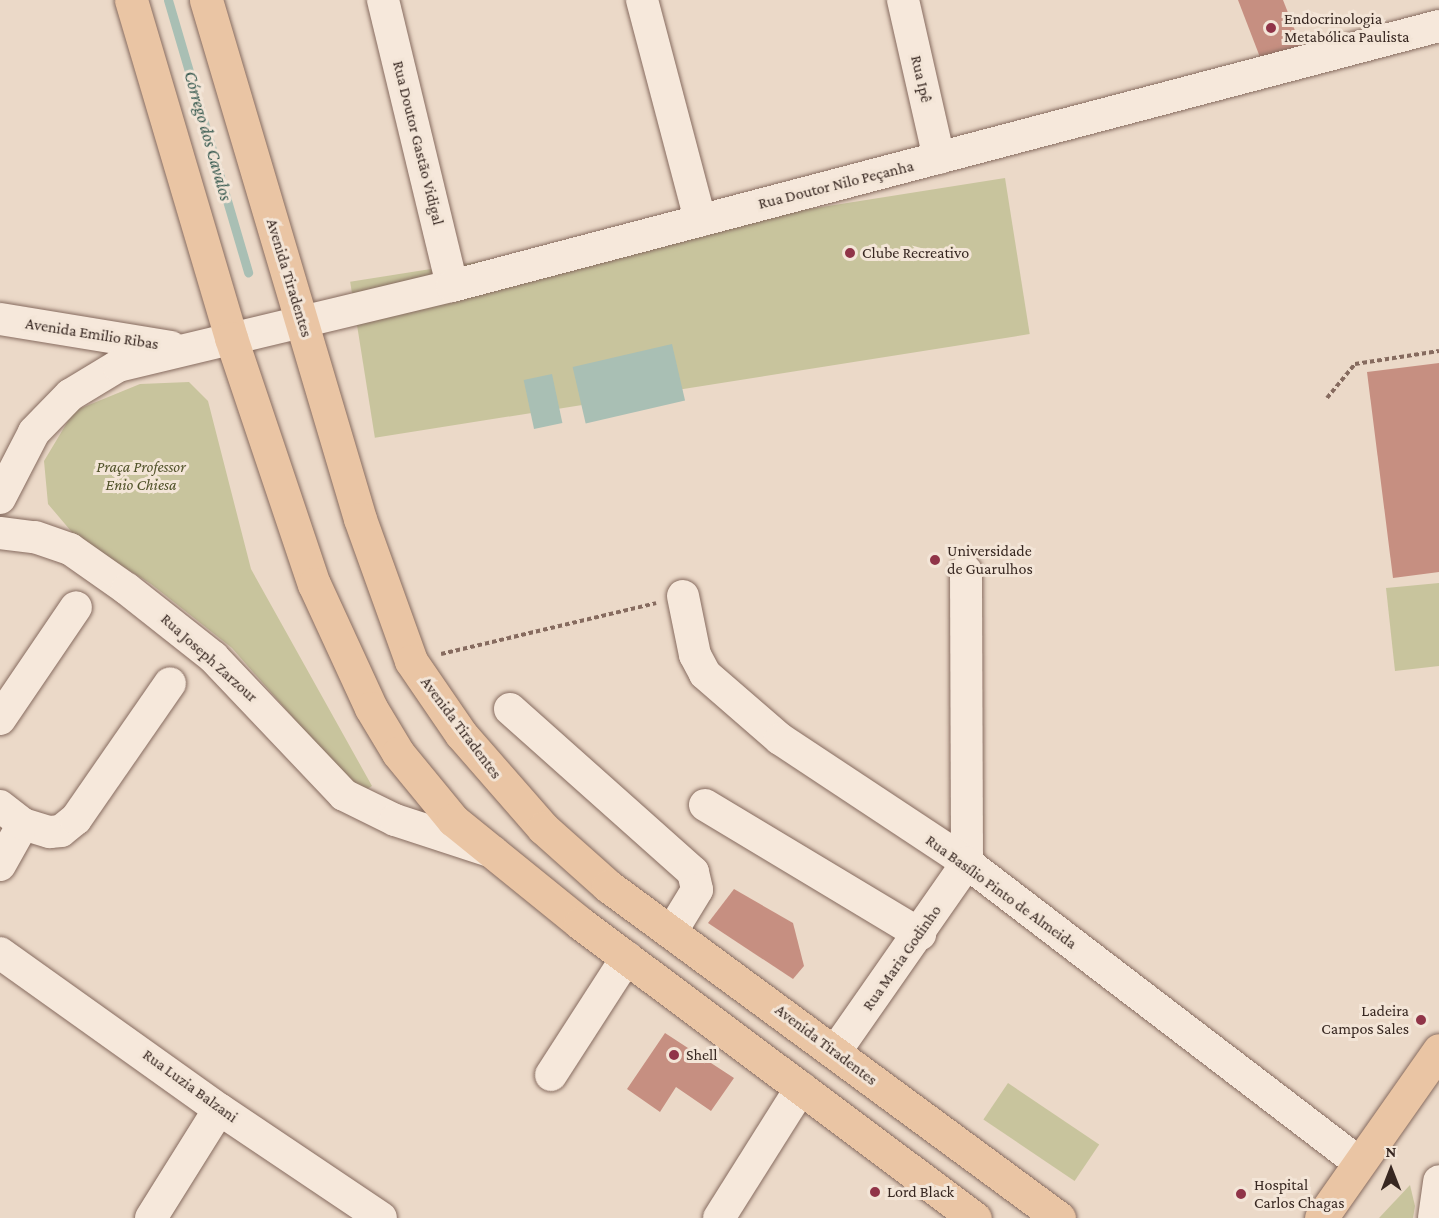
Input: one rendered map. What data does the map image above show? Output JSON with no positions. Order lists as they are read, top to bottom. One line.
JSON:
{"streets":{"main road":["Avenida Tiradentes"],"street":["Rua Ipê","Rua Doutor Gastão Vidigal","Rua Doutor Nilo Peçanha","Avenida Emilio Ribas","Rua Joseph Zarzour","Rua Basílio Pinto de Almeida","Rua Maria Godinho","Rua Luzia Balzani"]},"crossings":[["Rua Ipê","Rua Doutor Nilo Peçanha"],["Rua Doutor Gastão Vidigal","Rua Doutor Nilo Peçanha"],["Rua Doutor Nilo Peçanha","Avenida Tiradentes"],["Rua Doutor Nilo Peçanha","Avenida Emilio Ribas"],["Avenida Tiradentes","Rua Maria Godinho"],["Rua Basílio Pinto de Almeida","Rua Maria Godinho"]],"water":["Córrego dos Cavalos"],"parks":["Praça Professor Enio Chiesa"],"places":["Endocrinologia Metabólica Paulista","Clube Recreativo","Universidade de Guarulhos","Ladeira Campos Sales","Shell","Lord Black","Hospital Carlos Chagas"],"north":"top"}
